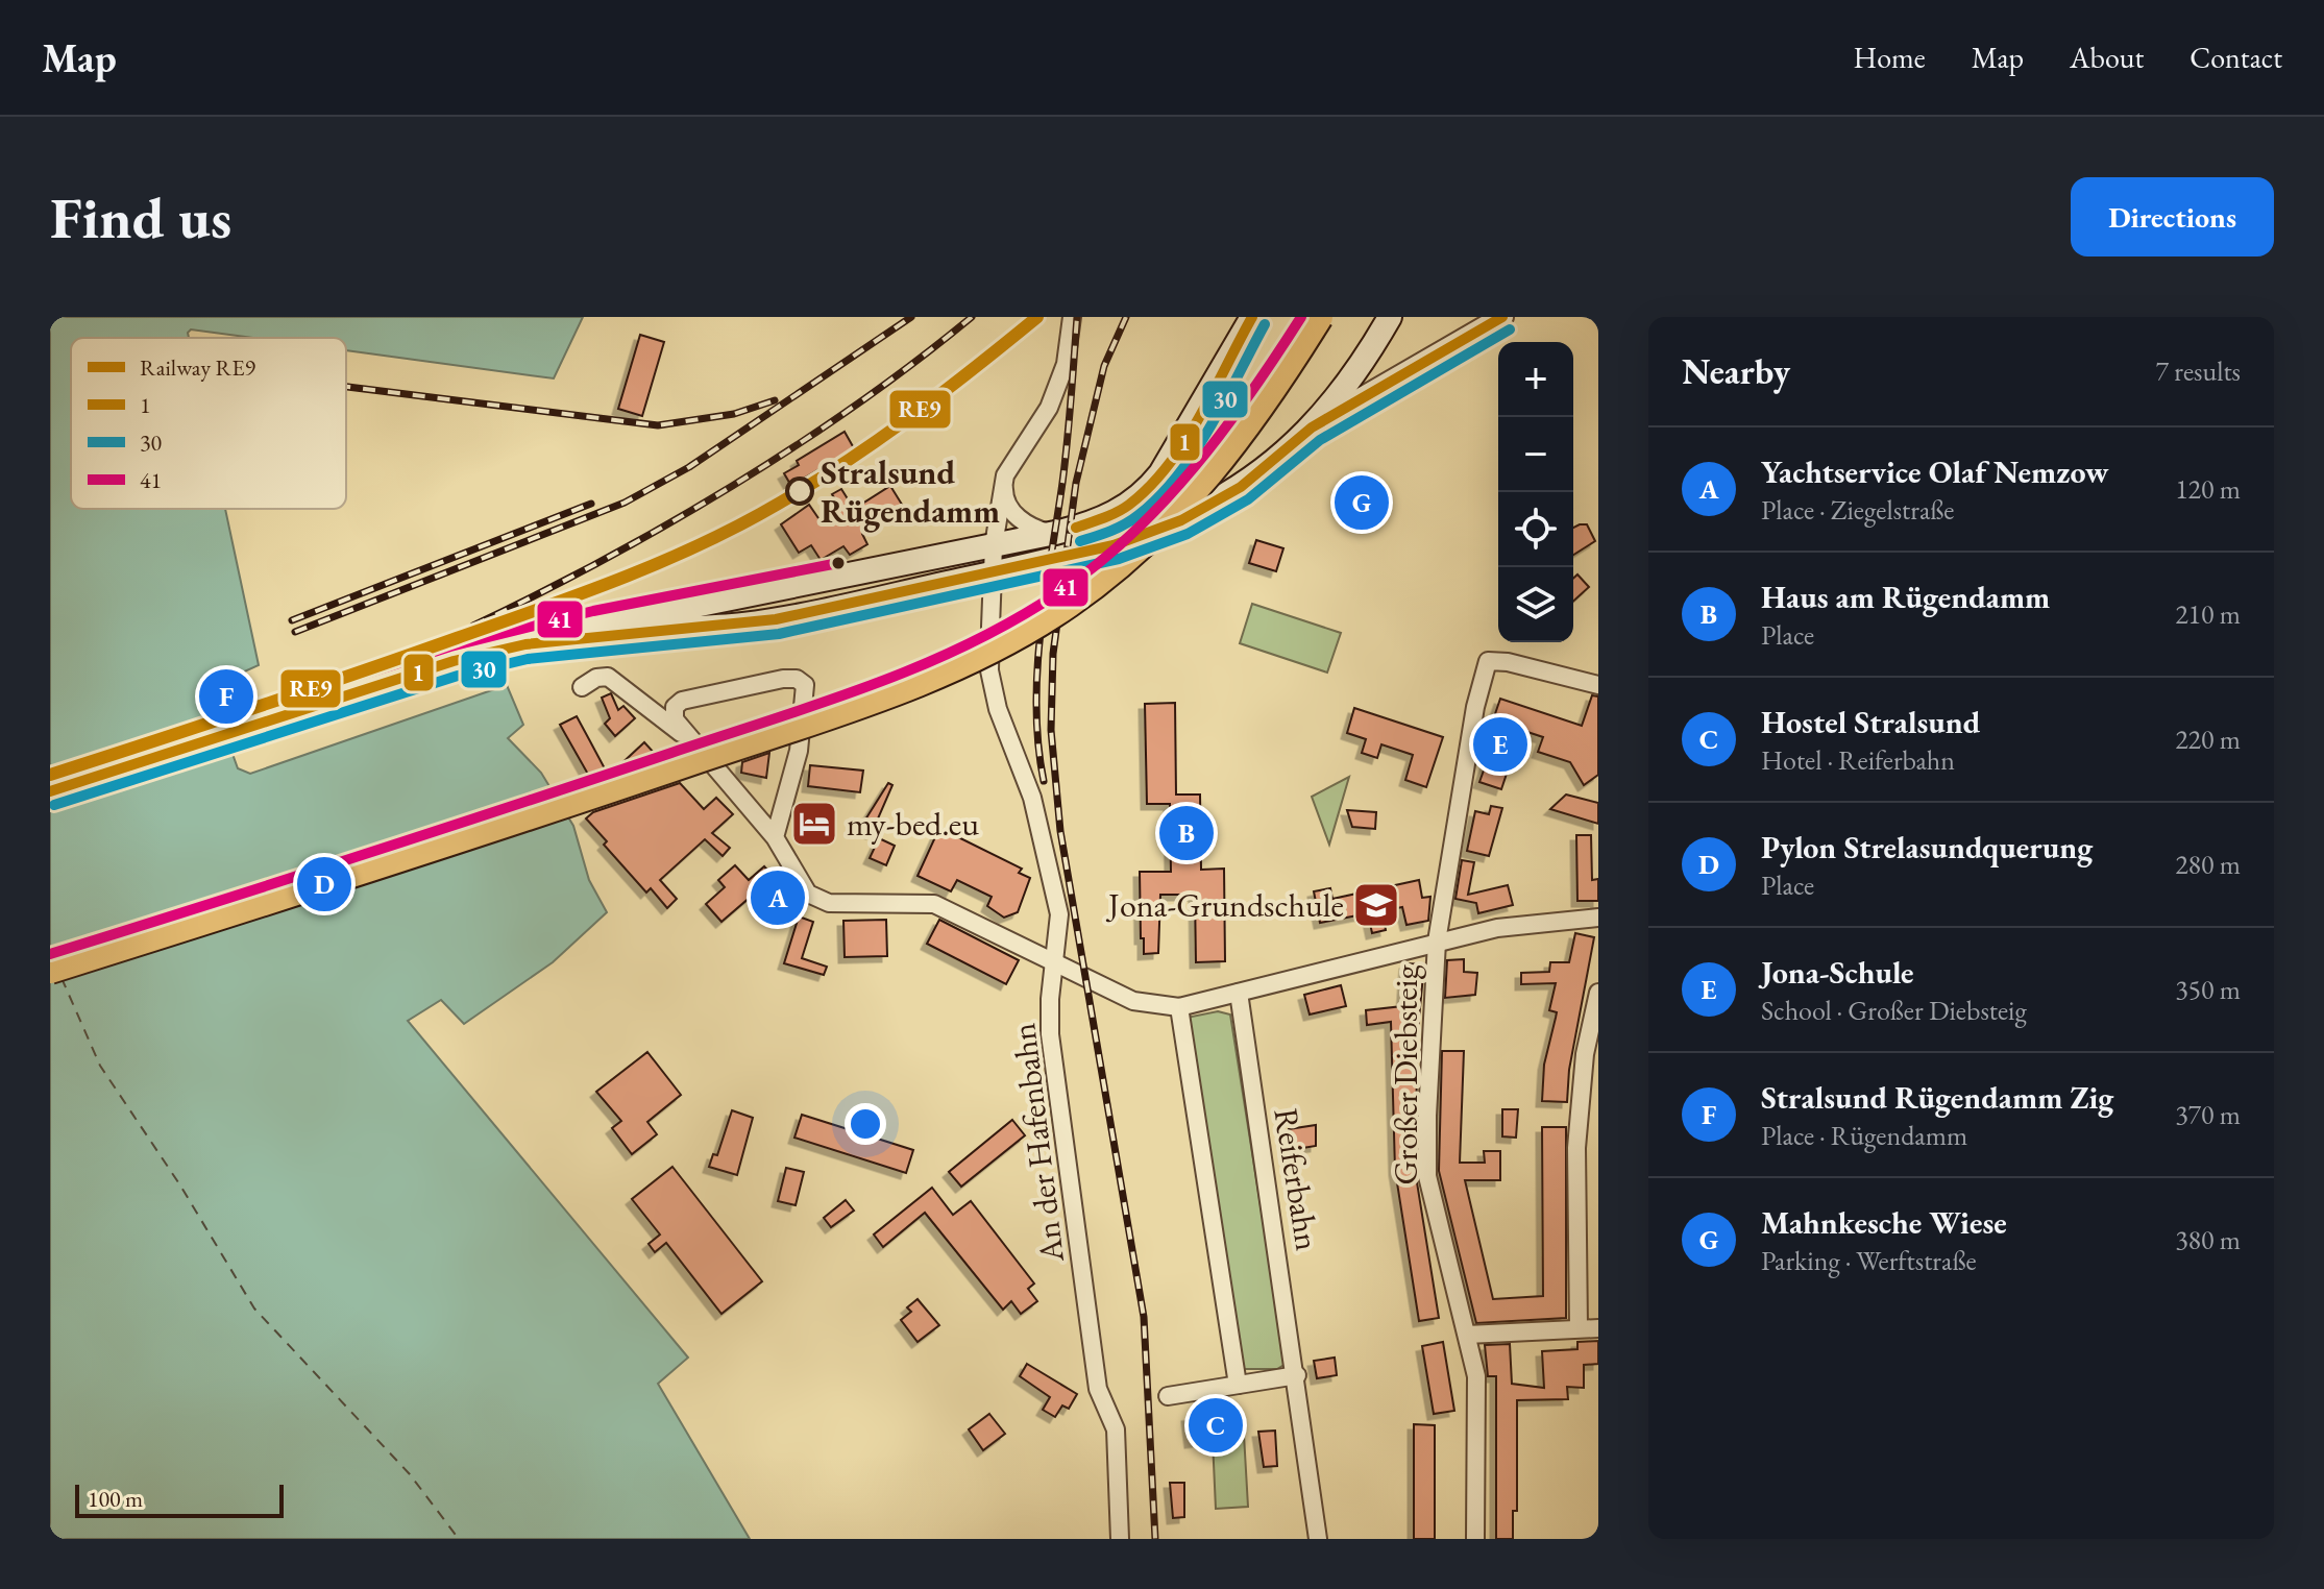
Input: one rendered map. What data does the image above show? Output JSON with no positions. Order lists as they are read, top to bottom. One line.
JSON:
{"streets":{"street":["Großer Diebsteig","An der Hafenbahn","Reiferbahn"]},"places":{"other":["Stralsund Rügendamm"],"hotel":["my-bed.eu"],"school or university":["Jona-Grundschule"]},"lines":["rail line RE9","transit line 1","transit line 41","transit line 30"],"legend":["Railway RE9","1","30","41"],"scale_bar":"100 m","page":{"header":"Map","nav":["Home","Map","About","Contact"],"buttons":"Directions","title":"Find us","heading":["Nearby","7 results"],"map_buttons":["+","−"],"list":[{"mark":"A","name":"Yachtservice Olaf Nemzow","note":"Place · Ziegelstraße","value":"120 m"},{"mark":"B","name":"Haus am Rügendamm","note":"Place","value":"210 m"},{"mark":"C","name":"Hostel Stralsund","note":"Hotel · Reiferbahn","value":"220 m"},{"mark":"D","name":"Pylon Strelasundquerung","note":"Place","value":"280 m"},{"mark":"E","name":"Jona-Schule","note":"School · Großer Diebsteig","value":"350 m"},{"mark":"F","name":"Stralsund Rügendamm Zig","note":"Place · Rügendamm","value":"370 m"},{"mark":"G","name":"Mahnkesche Wiese","note":"Parking · Werftstraße","value":"380 m"}],"pins":["G","F","E","B","D","A","C"],"scale":"100 m"}}
